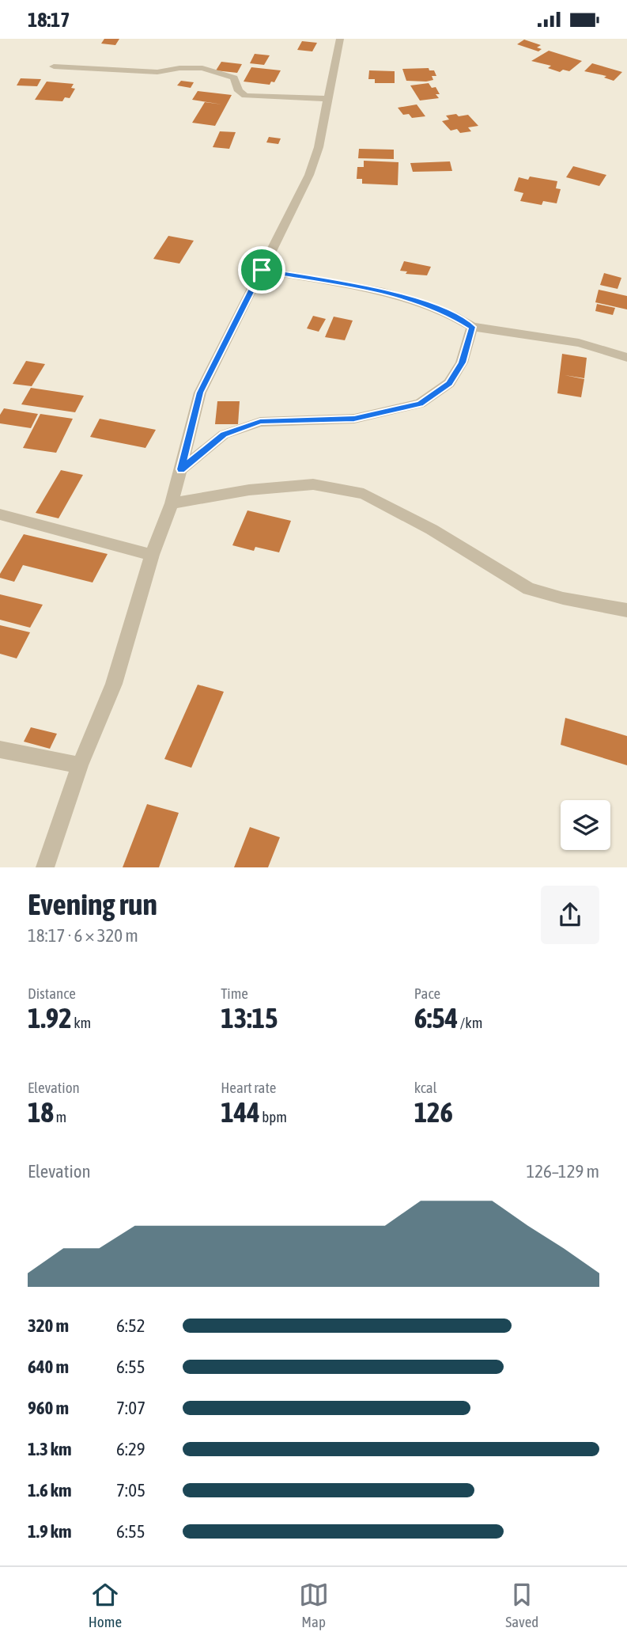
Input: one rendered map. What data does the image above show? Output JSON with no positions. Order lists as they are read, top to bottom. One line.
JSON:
{"page":{"status":"18:17","heading":["Evening run","18:17 · 6 × 320 m"],"stats":[["Distance","1.92 km"],["Time","13:15"],["Pace","6:54 /km"],["Elevation","18 m"],["Heart rate","144 bpm"],["kcal","126"]],"chart":["Elevation","126–129 m"],"list":[{"name":"320 m","note":"6:52"},{"name":"640 m","note":"6:55"},{"name":"960 m","note":"7:07"},{"name":"1.3 km","note":"6:29"},{"name":"1.6 km","note":"7:05"},{"name":"1.9 km","note":"6:55"}],"tabs":["Home","Map","Saved"]}}
